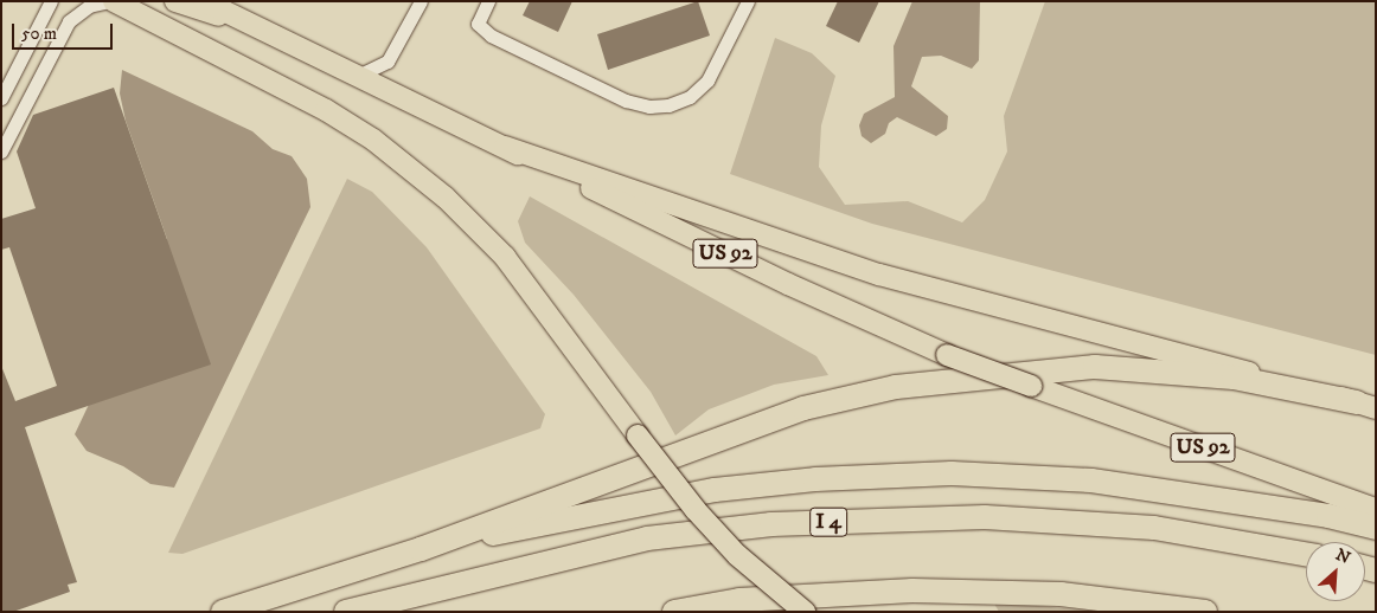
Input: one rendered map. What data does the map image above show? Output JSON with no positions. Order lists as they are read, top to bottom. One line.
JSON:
{"streets":{"highway":["I 4"],"main road":["US 92"]},"scale_bar":"50 m","north":"top right"}
